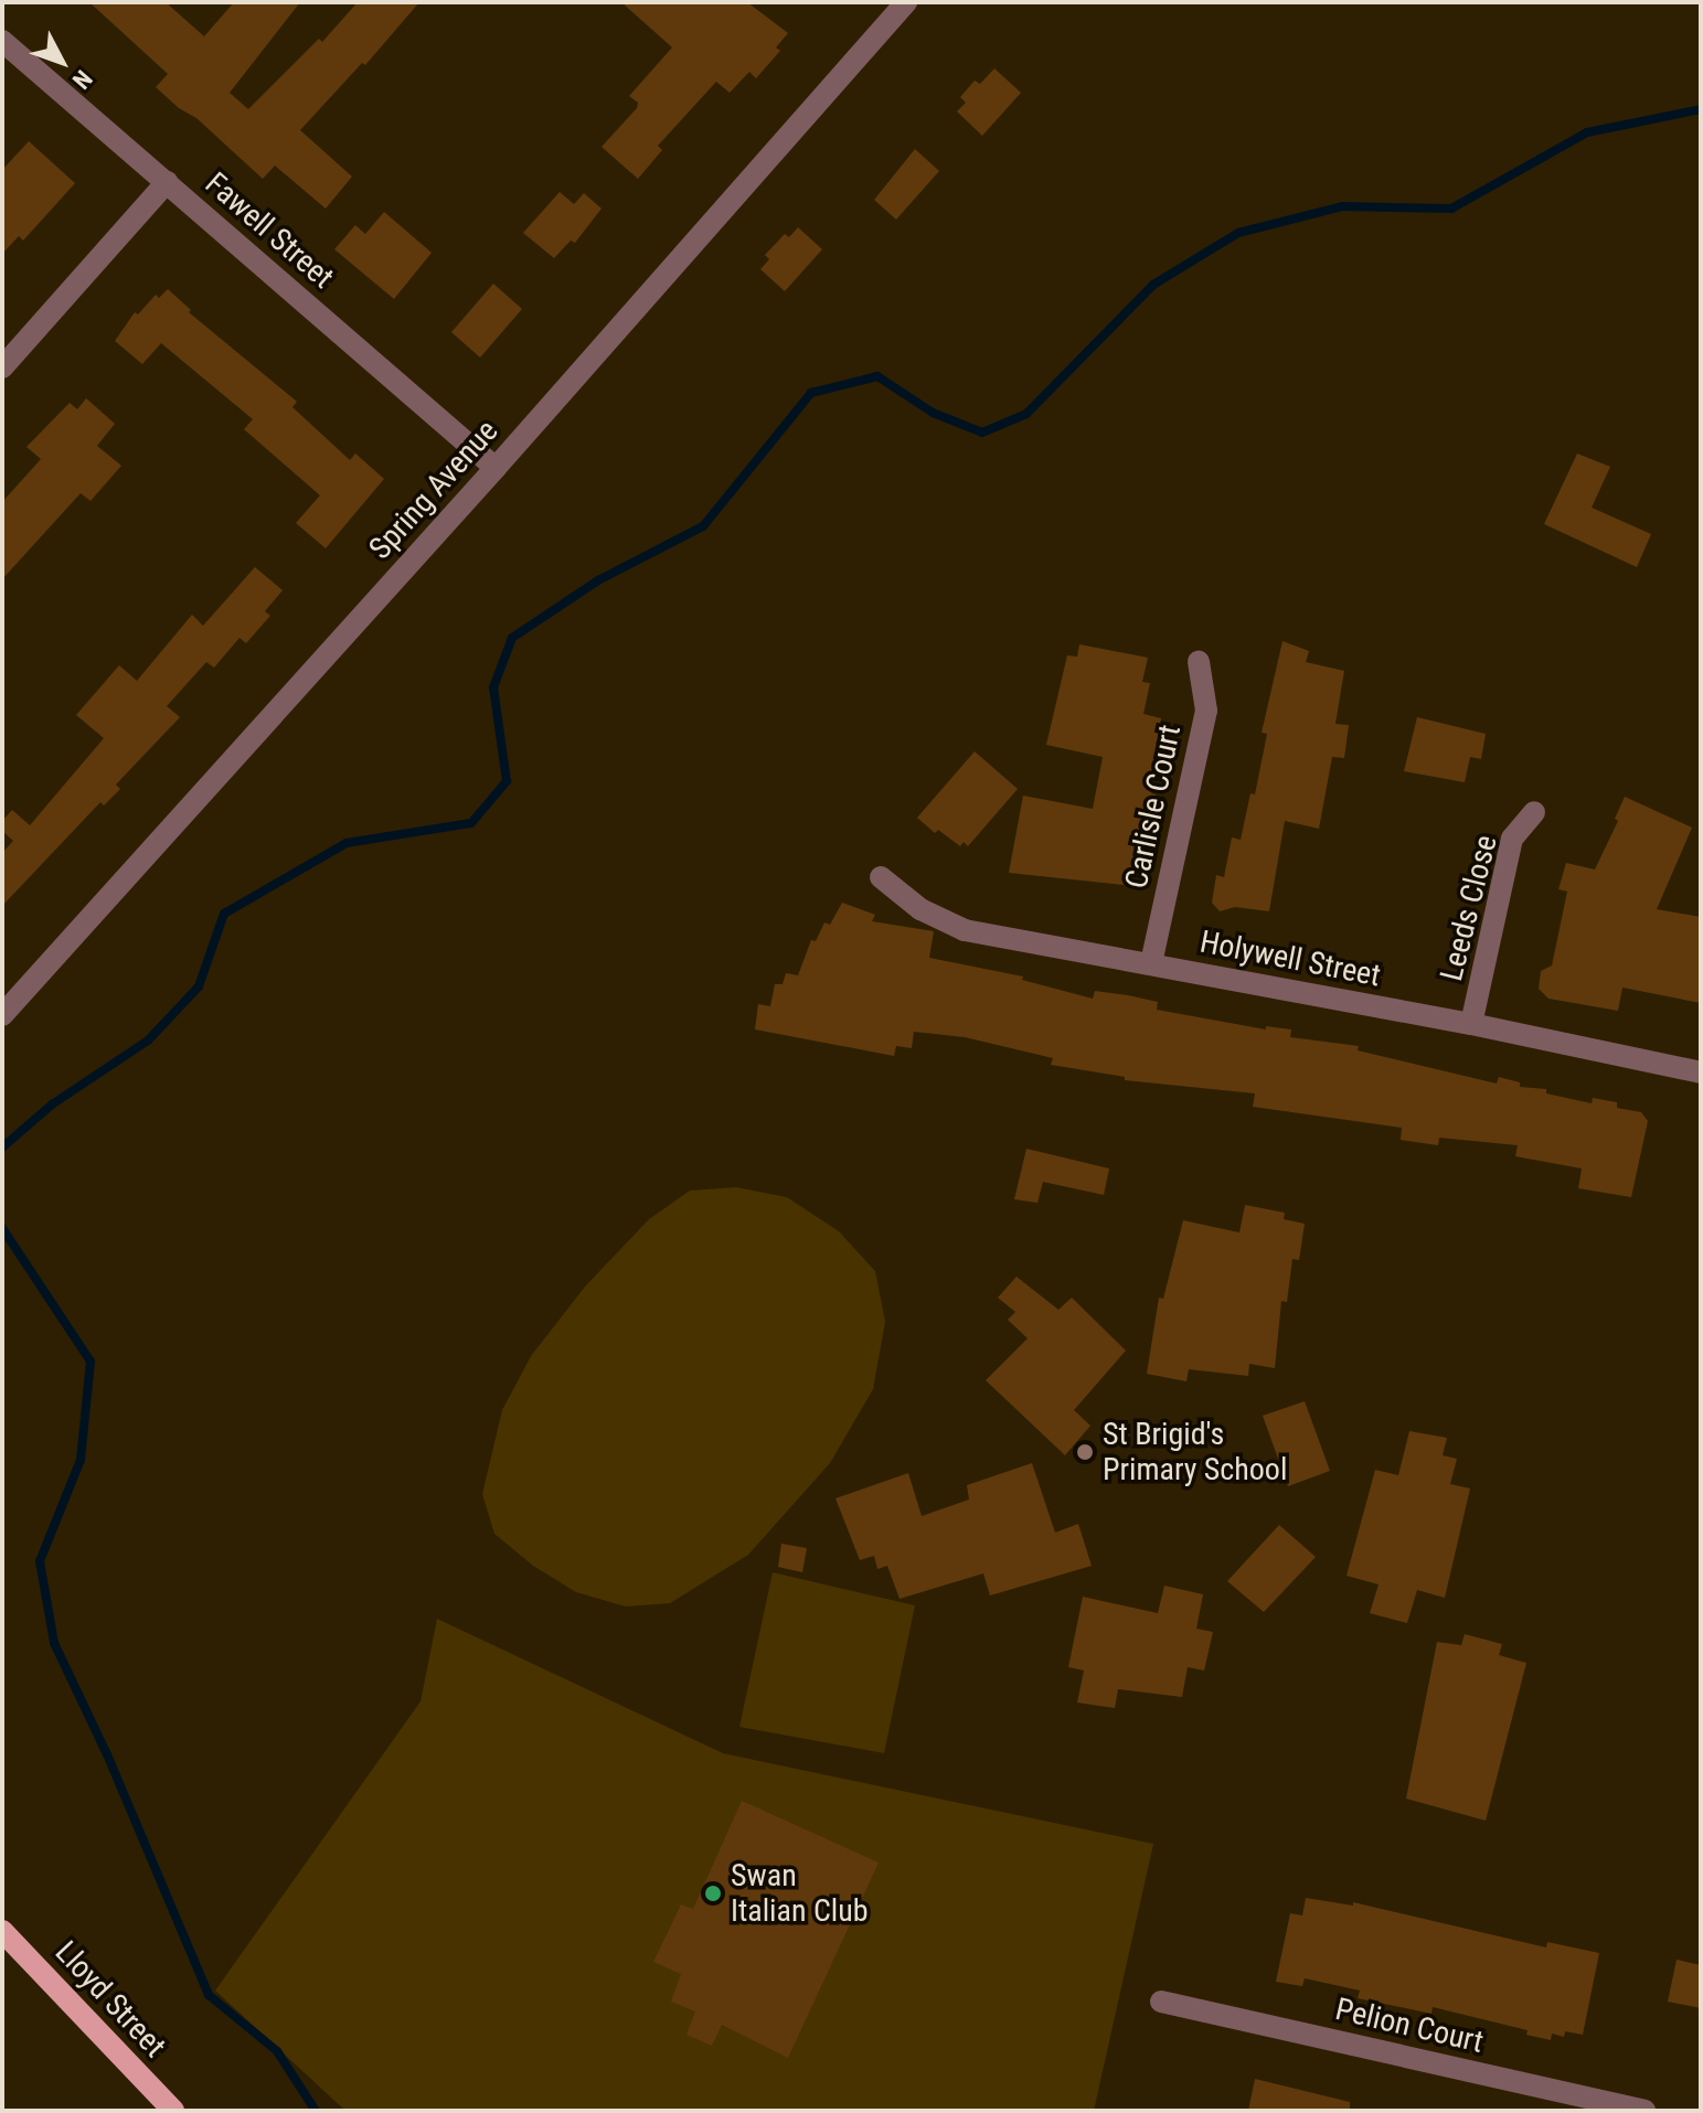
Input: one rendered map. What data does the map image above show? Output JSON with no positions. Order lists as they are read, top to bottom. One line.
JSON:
{"streets":{"main road":["Lloyd Street"],"street":["Fawell Street","Spring Avenue","Carlisle Court","Leeds Close","Holywell Street","Pelion Court"]},"crossings":[["Fawell Street","Spring Avenue"],["Carlisle Court","Holywell Street"],["Leeds Close","Holywell Street"]],"places":["St Brigid's Primary School","Swan Italian Club"],"north":"bottom right"}
